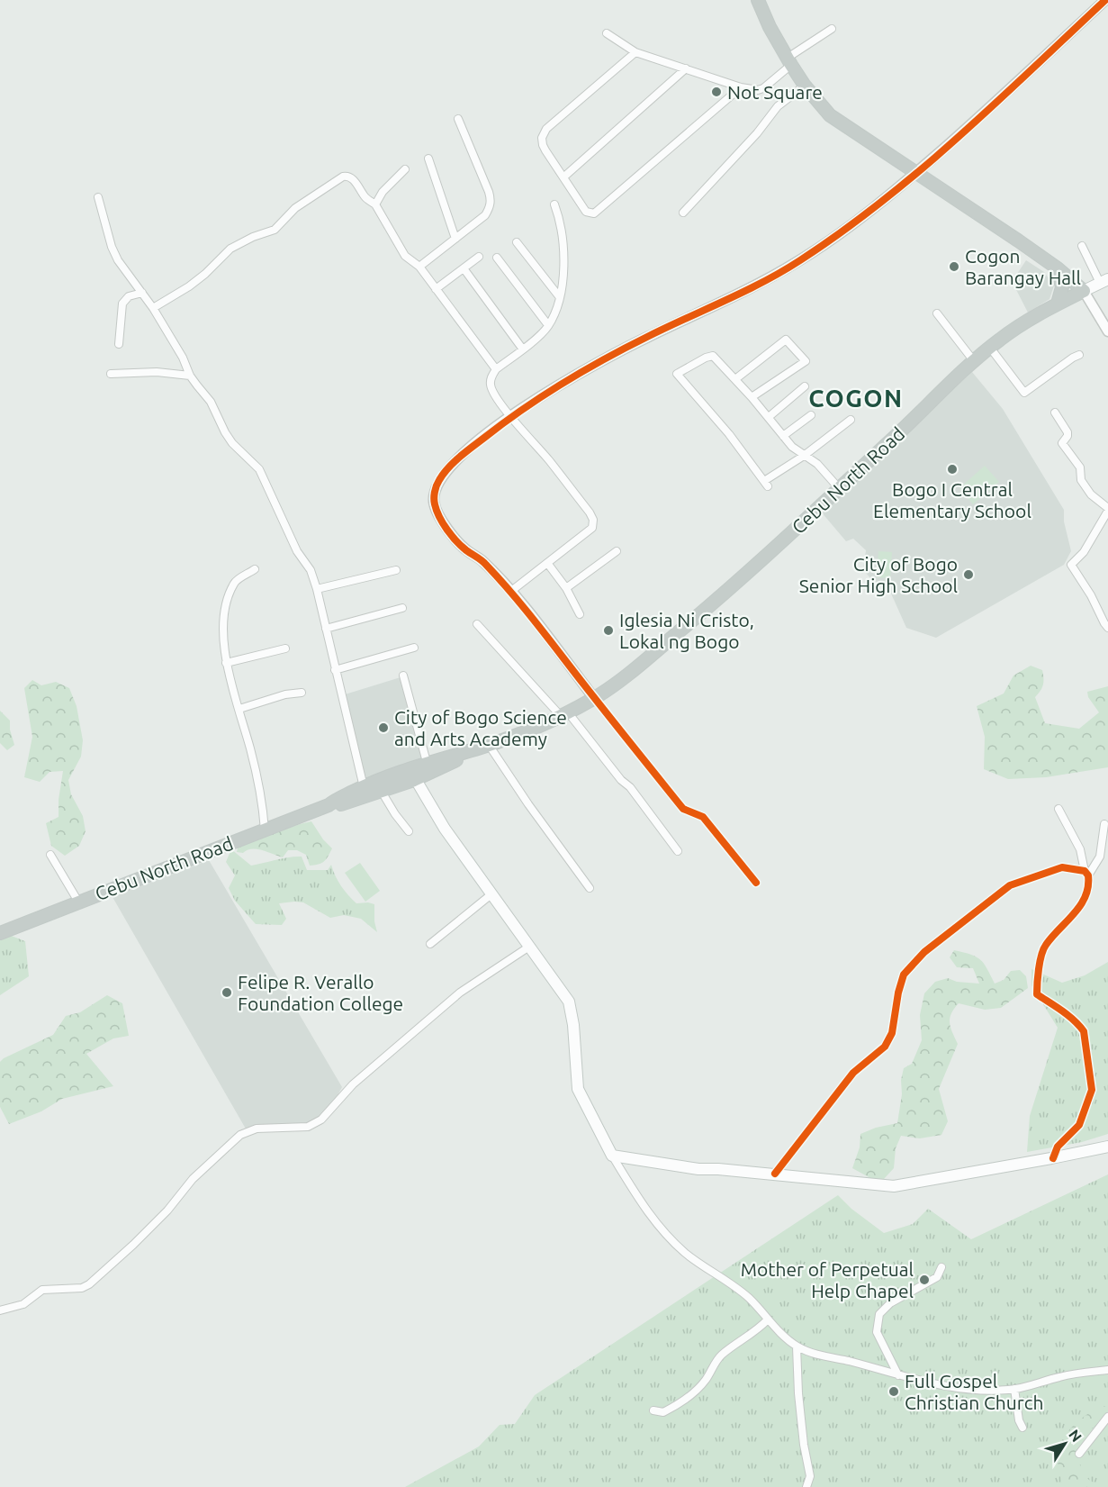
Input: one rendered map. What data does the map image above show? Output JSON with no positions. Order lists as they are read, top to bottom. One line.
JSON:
{"streets":{"highway":["Cebu North Road"]},"districts":["COGON"],"places":["Not Square","Cogon Barangay Hall","Bogo I Central Elementary School","City of Bogo Senior High School","Iglesia Ni Cristo, Lokal ng Bogo","City of Bogo Science and Arts Academy","Felipe R. Verallo Foundation College","Mother of Perpetual Help Chapel","Full Gospel Christian Church"],"north":"top right"}
